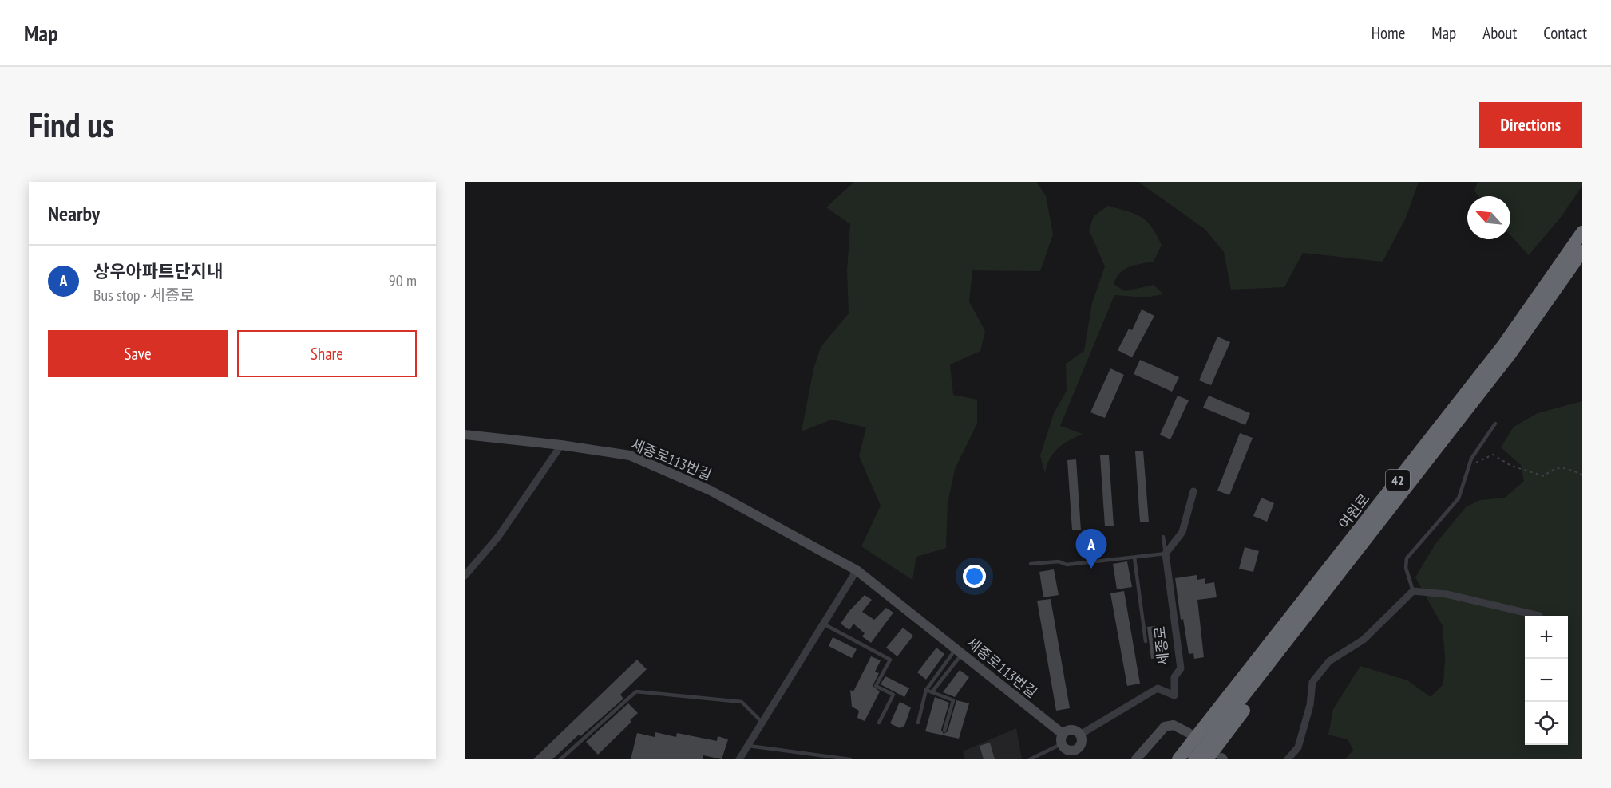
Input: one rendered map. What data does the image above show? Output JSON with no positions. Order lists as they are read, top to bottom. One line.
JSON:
{"streets":{"highway":["42","여원로"],"street":["세종로113번길","세종로"]},"north":"top left","page":{"header":"Map","nav":["Home","Map","About","Contact"],"buttons":["Directions",["Save","Share"]],"title":"Find us","heading":"Nearby","list":[{"mark":"A","name":"상우아파트단지내","note":"Bus stop · 세종로","value":"90 m"}],"pins":"A","map_buttons":["+","−"]}}
